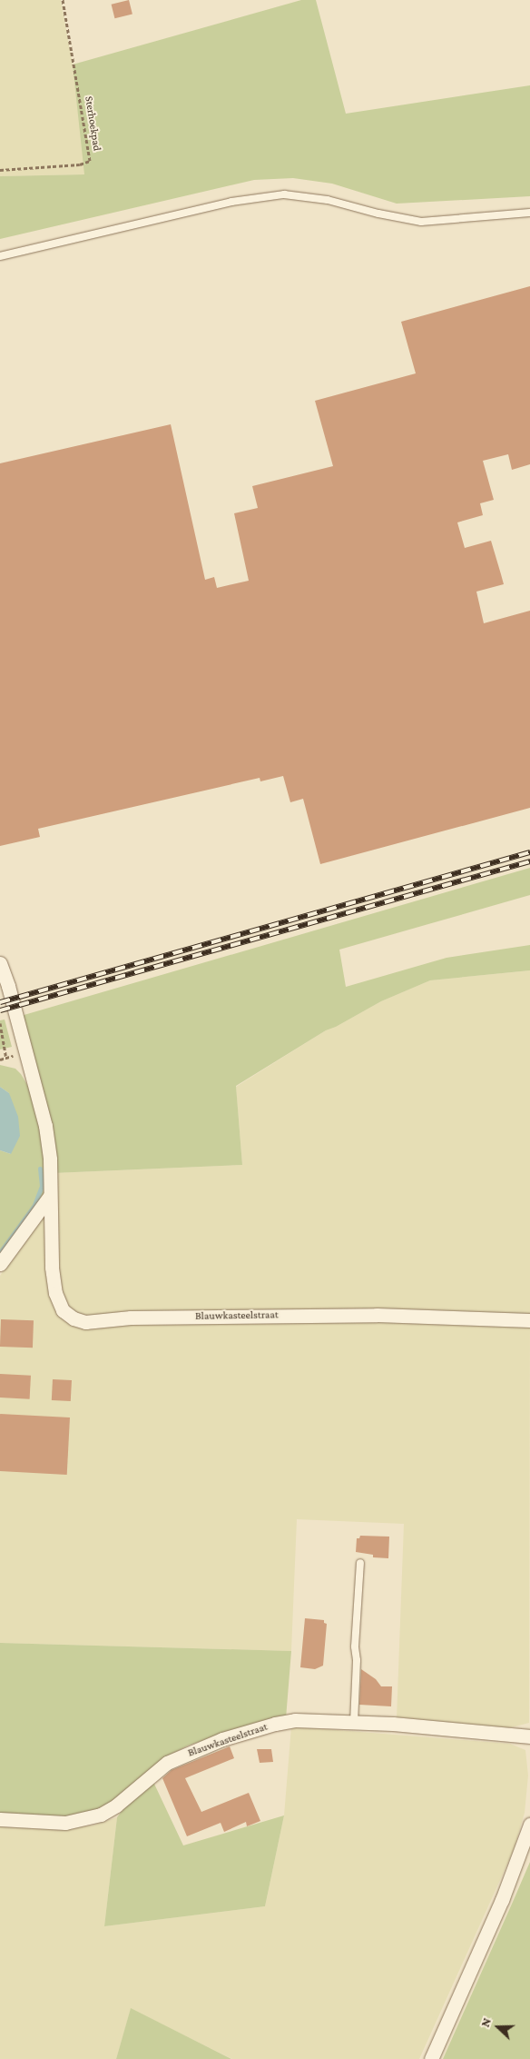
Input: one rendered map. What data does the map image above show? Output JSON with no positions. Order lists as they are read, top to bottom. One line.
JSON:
{"streets":{"street":["Blauwkasteelstraat"],"path":["Sterhoekpad"]},"north":"left"}
